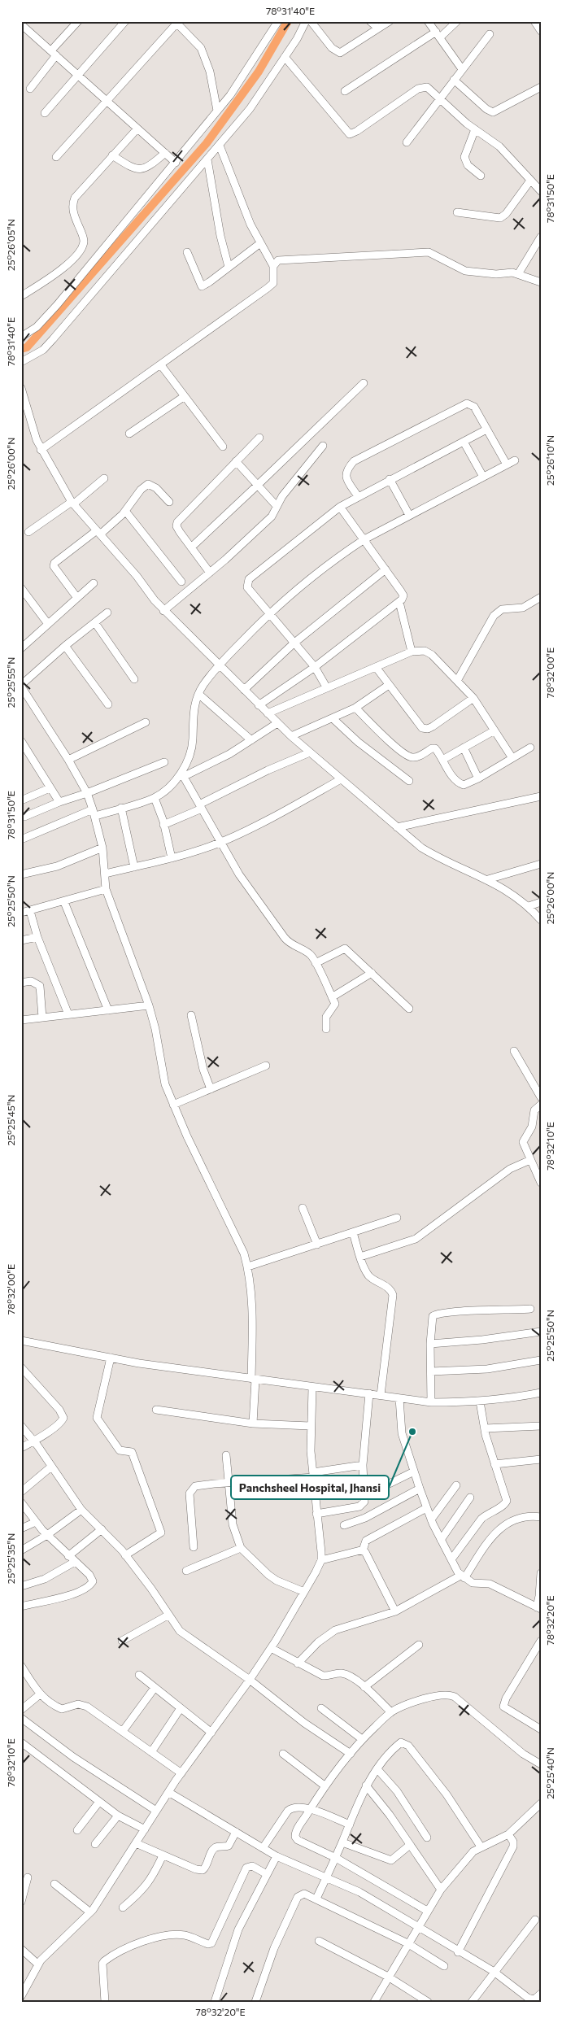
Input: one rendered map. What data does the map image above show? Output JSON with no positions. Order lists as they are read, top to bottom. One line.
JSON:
{"places":["Panchsheel Hospital, Jhansi"],"coordinates":["78°31'40\"E","78°31'50\"E","25°26'05\"N","25°26'10\"N","25°26'00\"N","78°32'00\"E","25°25'55\"N","25°25'50\"N","25°25'45\"N","78°32'10\"E","25°25'35\"N","78°32'20\"E","25°25'40\"N"]}
